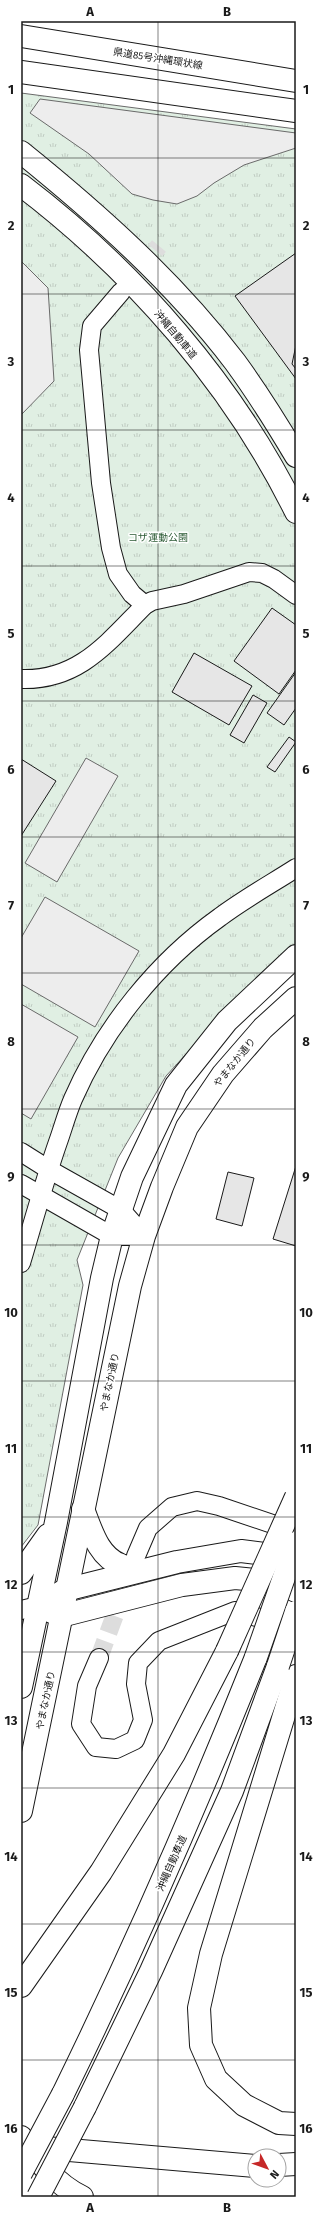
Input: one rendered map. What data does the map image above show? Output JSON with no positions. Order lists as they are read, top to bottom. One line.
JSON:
{"streets":{"main road":["県道85号沖縄環状線","沖縄自動車道","やまなか通り"]},"parks":["コザ運動公園"],"north":"bottom right","grid":{"columns":["A","B"],"rows":["1","2","3","4","5","6","7","8","9","10","11","12","13","14","15","16"]}}
